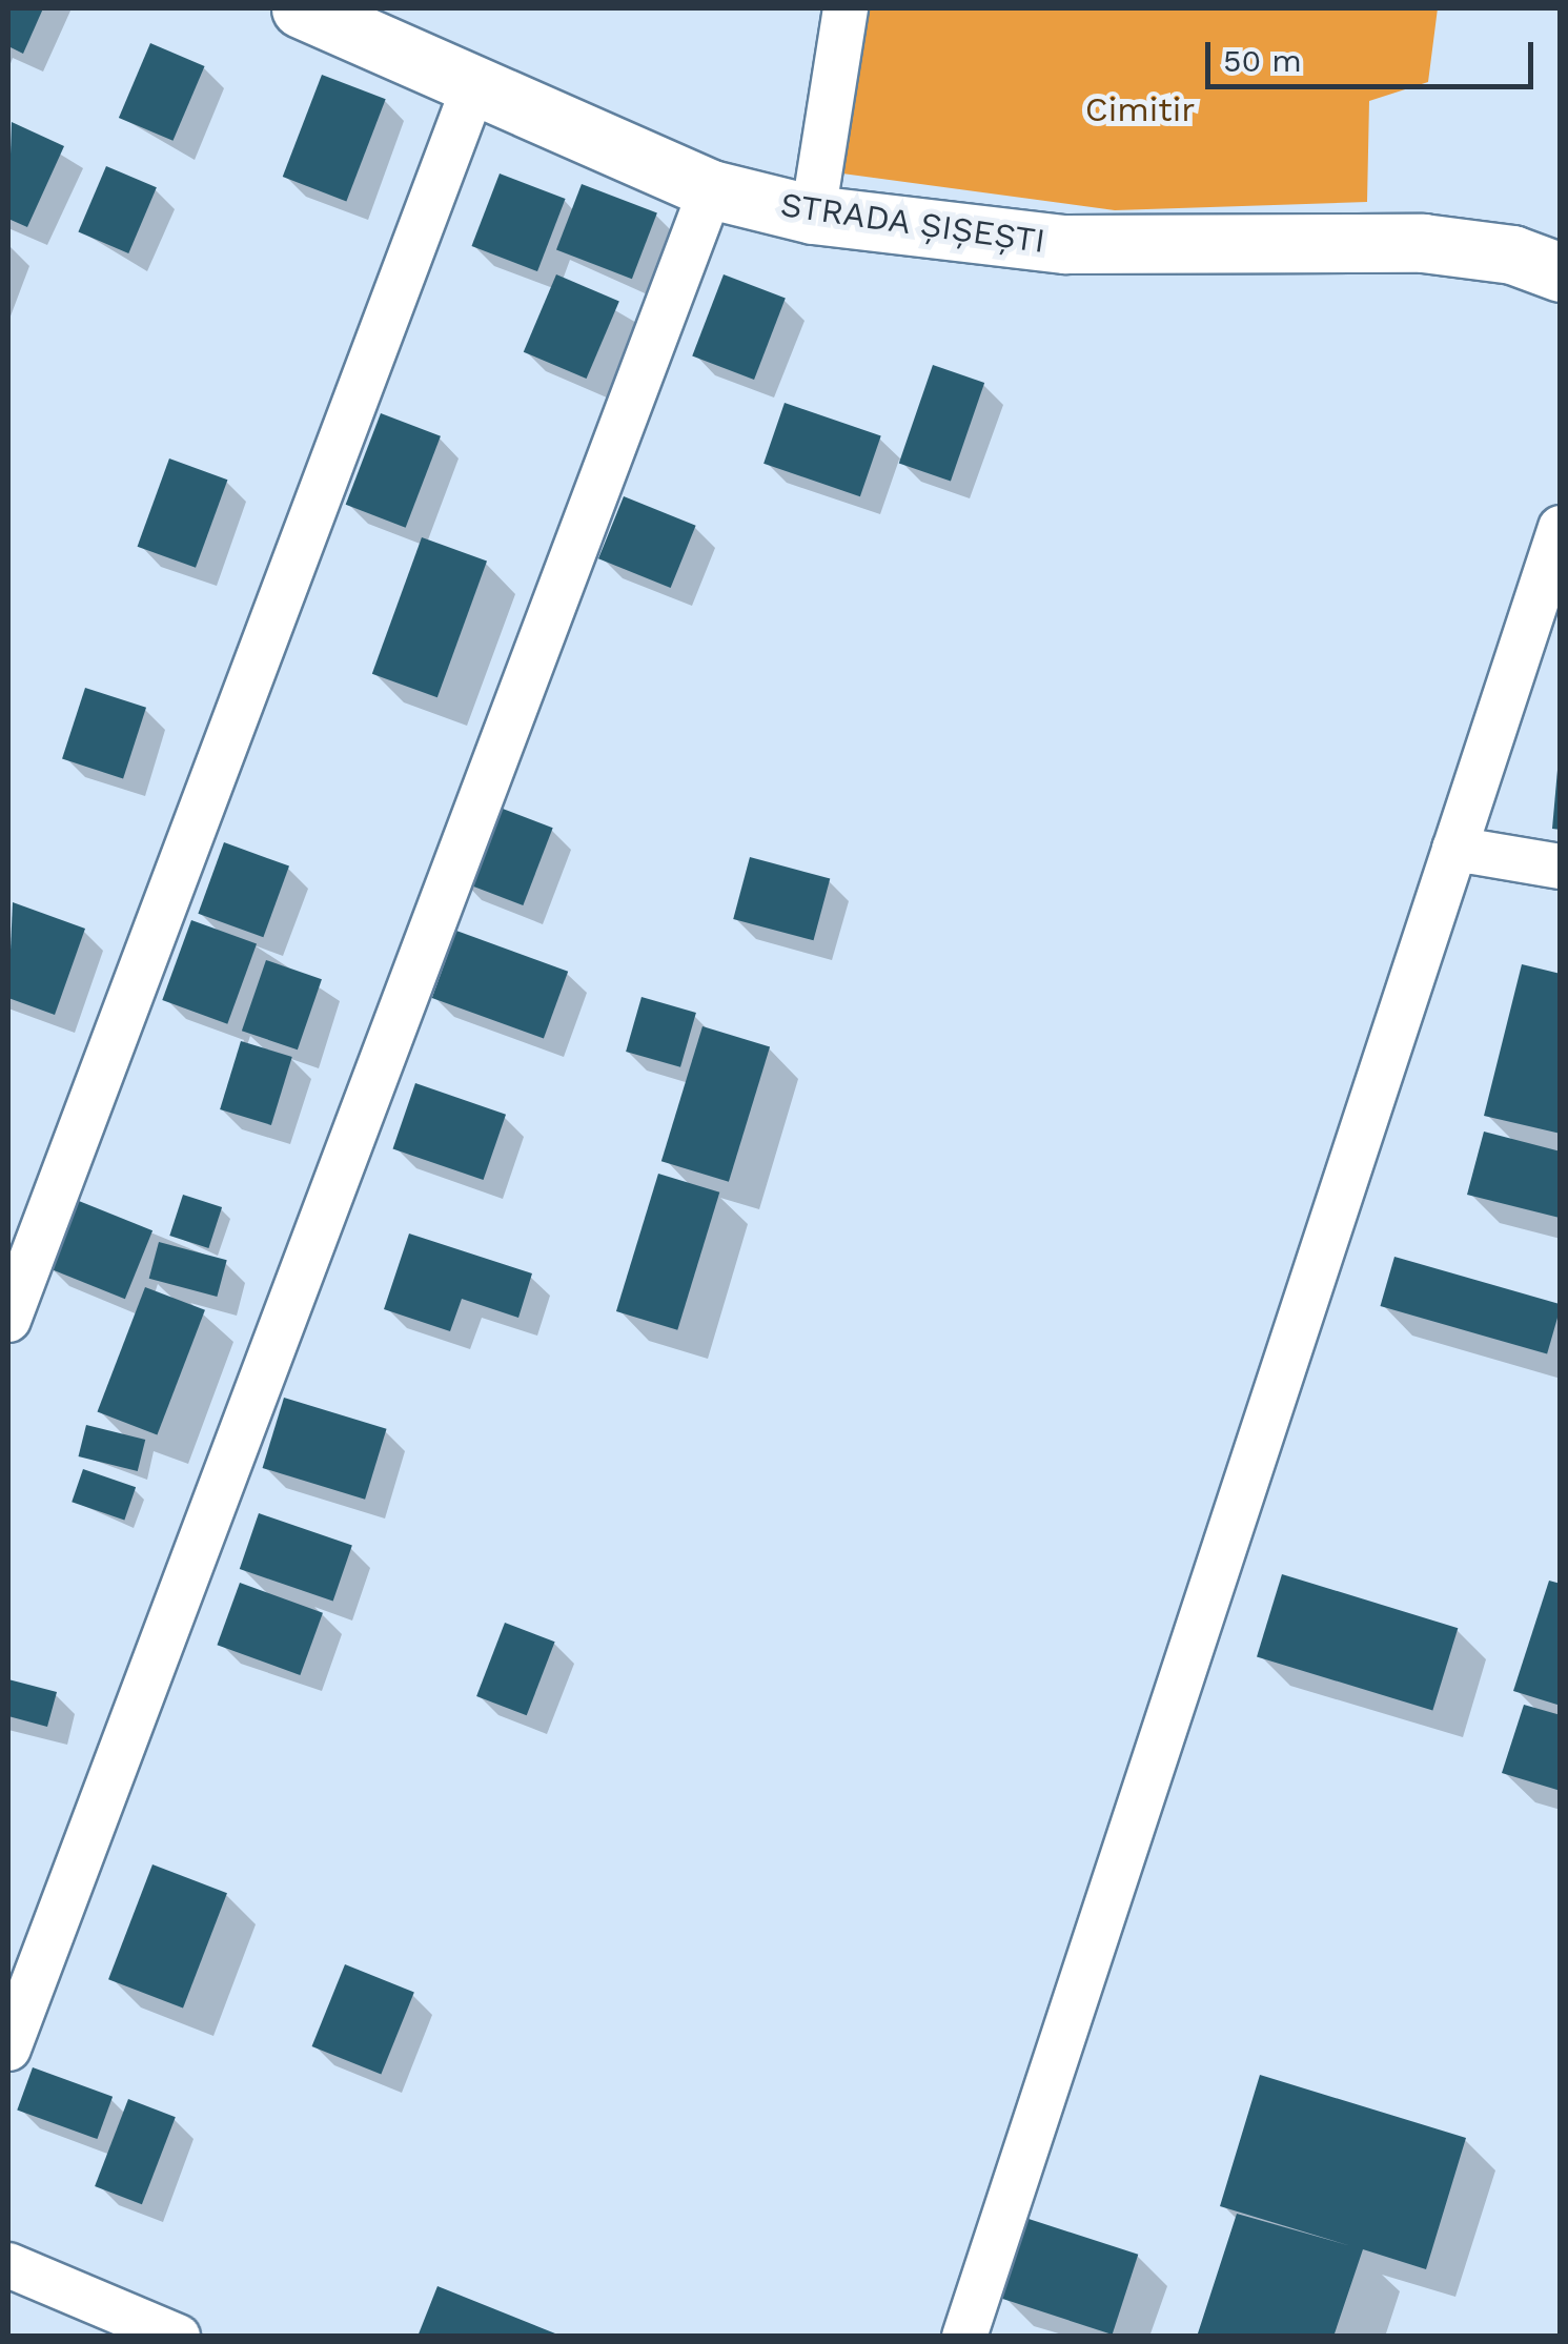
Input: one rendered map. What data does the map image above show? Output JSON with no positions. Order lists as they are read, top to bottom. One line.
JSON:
{"streets":{"street":["STRADA ȘIȘEȘTI"]},"parks":["Cimitir"],"scale_bar":"50 m"}
